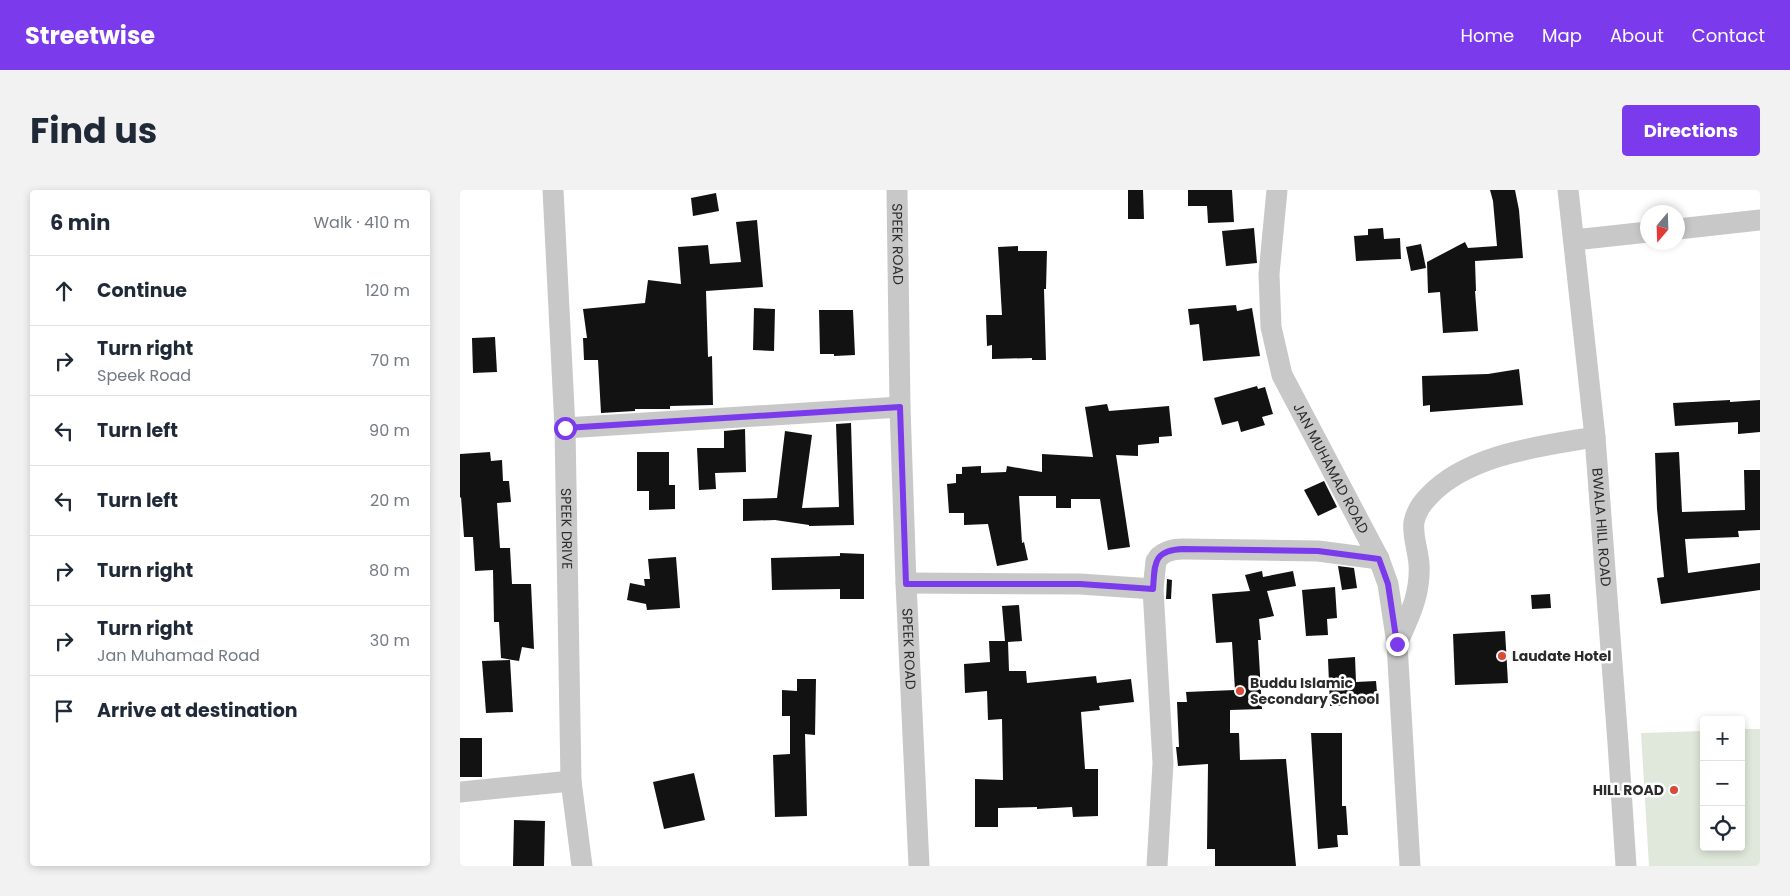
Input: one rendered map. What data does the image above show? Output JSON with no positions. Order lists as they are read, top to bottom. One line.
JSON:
{"streets":{"street":["SPEEK ROAD","JAN MUHAMAD ROAD","SPEEK DRIVE","BWALA HILL ROAD"]},"places":["Laudate Hotel","Buddu Islamic Secondary School","HILL ROAD"],"north":"bottom","page":{"header":"Streetwise","nav":["Home","Map","About","Contact"],"title":"Find us","buttons":"Directions","heading":["6 min","Walk · 410 m"],"list":[["Continue","120 m"],["Turn right","Speek Road","70 m"],["Turn left","90 m"],["Turn left","20 m"],["Turn right","80 m"],["Turn right","Jan Muhamad Road","30 m"],"Arrive at destination"],"map_buttons":["+","−"]}}
